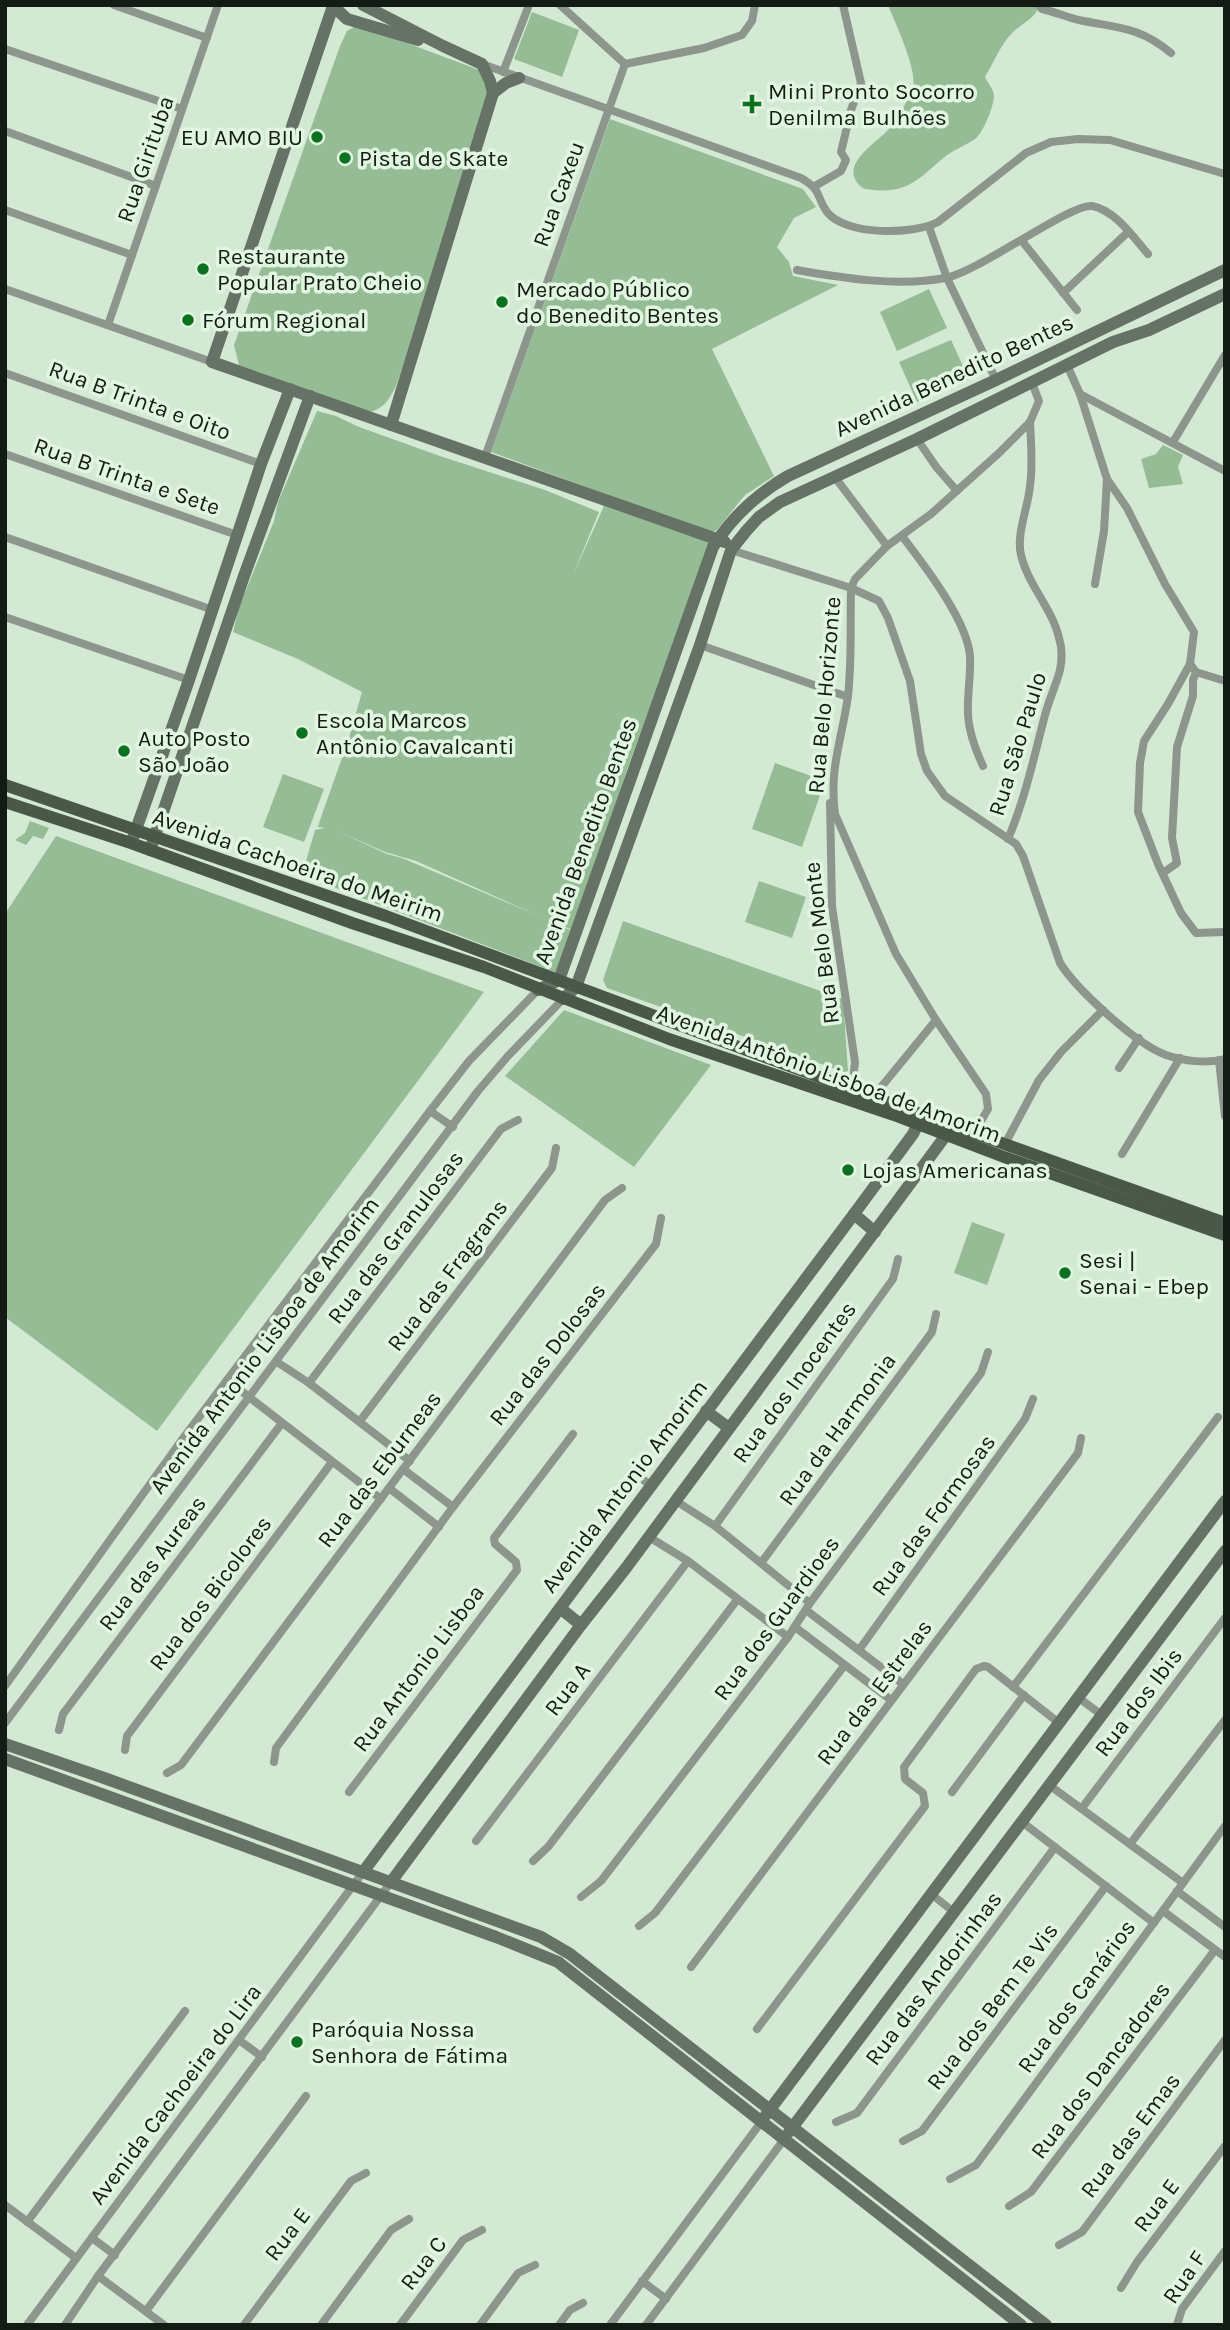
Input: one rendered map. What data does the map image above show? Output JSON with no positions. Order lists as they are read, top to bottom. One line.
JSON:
{"streets":{"main road":["Avenida Cachoeira do Meirim","Avenida Antônio Lisboa de Amorim"],"street":["Rua Girituba","Rua Caxeu","Avenida Benedito Bentes","Rua B Trinta e Oito","Rua B Trinta e Sete","Rua Belo Horizonte","Rua São Paulo","Rua Belo Monte","Rua das Granulosas","Rua das Fragrans","Avenida Antonio Lisboa de Amorim","Rua das Dolosas","Rua dos Inocentes","Rua da Harmonia","Rua das Eburneas","Avenida Antonio Amorim","Rua das Formosas","Rua das Aureas","Rua dos Bicolores","Rua dos Guardioes","Rua Antonio Lisboa","Rua A","Rua das Estrelas","Rua dos Ibis","Rua das Andorinhas","Rua dos Canários","Rua dos Bem Te Vis","Rua dos Dancadores","Avenida Cachoeira do Lira","Rua das Emas","Rua E","Rua C","Rua F"]},"crossings":[["Avenida Benedito Bentes","Avenida Cachoeira do Meirim"],["Avenida Benedito Bentes","Avenida Antônio Lisboa de Amorim"],["Avenida Benedito Bentes","Avenida Antonio Lisboa de Amorim"],["Rua Belo Horizonte","Rua São Paulo"],["Rua Belo Horizonte","Rua Belo Monte"],["Rua Belo Horizonte","Avenida Antônio Lisboa de Amorim"],["Avenida Cachoeira do Meirim","Avenida Antônio Lisboa de Amorim"],["Avenida Cachoeira do Meirim","Avenida Antonio Lisboa de Amorim"],["Rua Belo Monte","Avenida Antônio Lisboa de Amorim"],["Avenida Antônio Lisboa de Amorim","Avenida Antonio Lisboa de Amorim"],["Avenida Antônio Lisboa de Amorim","Avenida Antonio Amorim"],["Avenida Antonio Amorim","Avenida Cachoeira do Lira"]],"places":{"health":["Mini Pronto Socorro Denilma Bulhões"],"other":["EU AMO BIU","Pista de Skate","Restaurante Popular Prato Cheio","Mercado Público do Benedito Bentes","Fórum Regional","Escola Marcos Antônio Cavalcanti","Auto Posto São João","Lojas Americanas","Sesi | Senai - Ebep","Paróquia Nossa Senhora de Fátima"]}}
